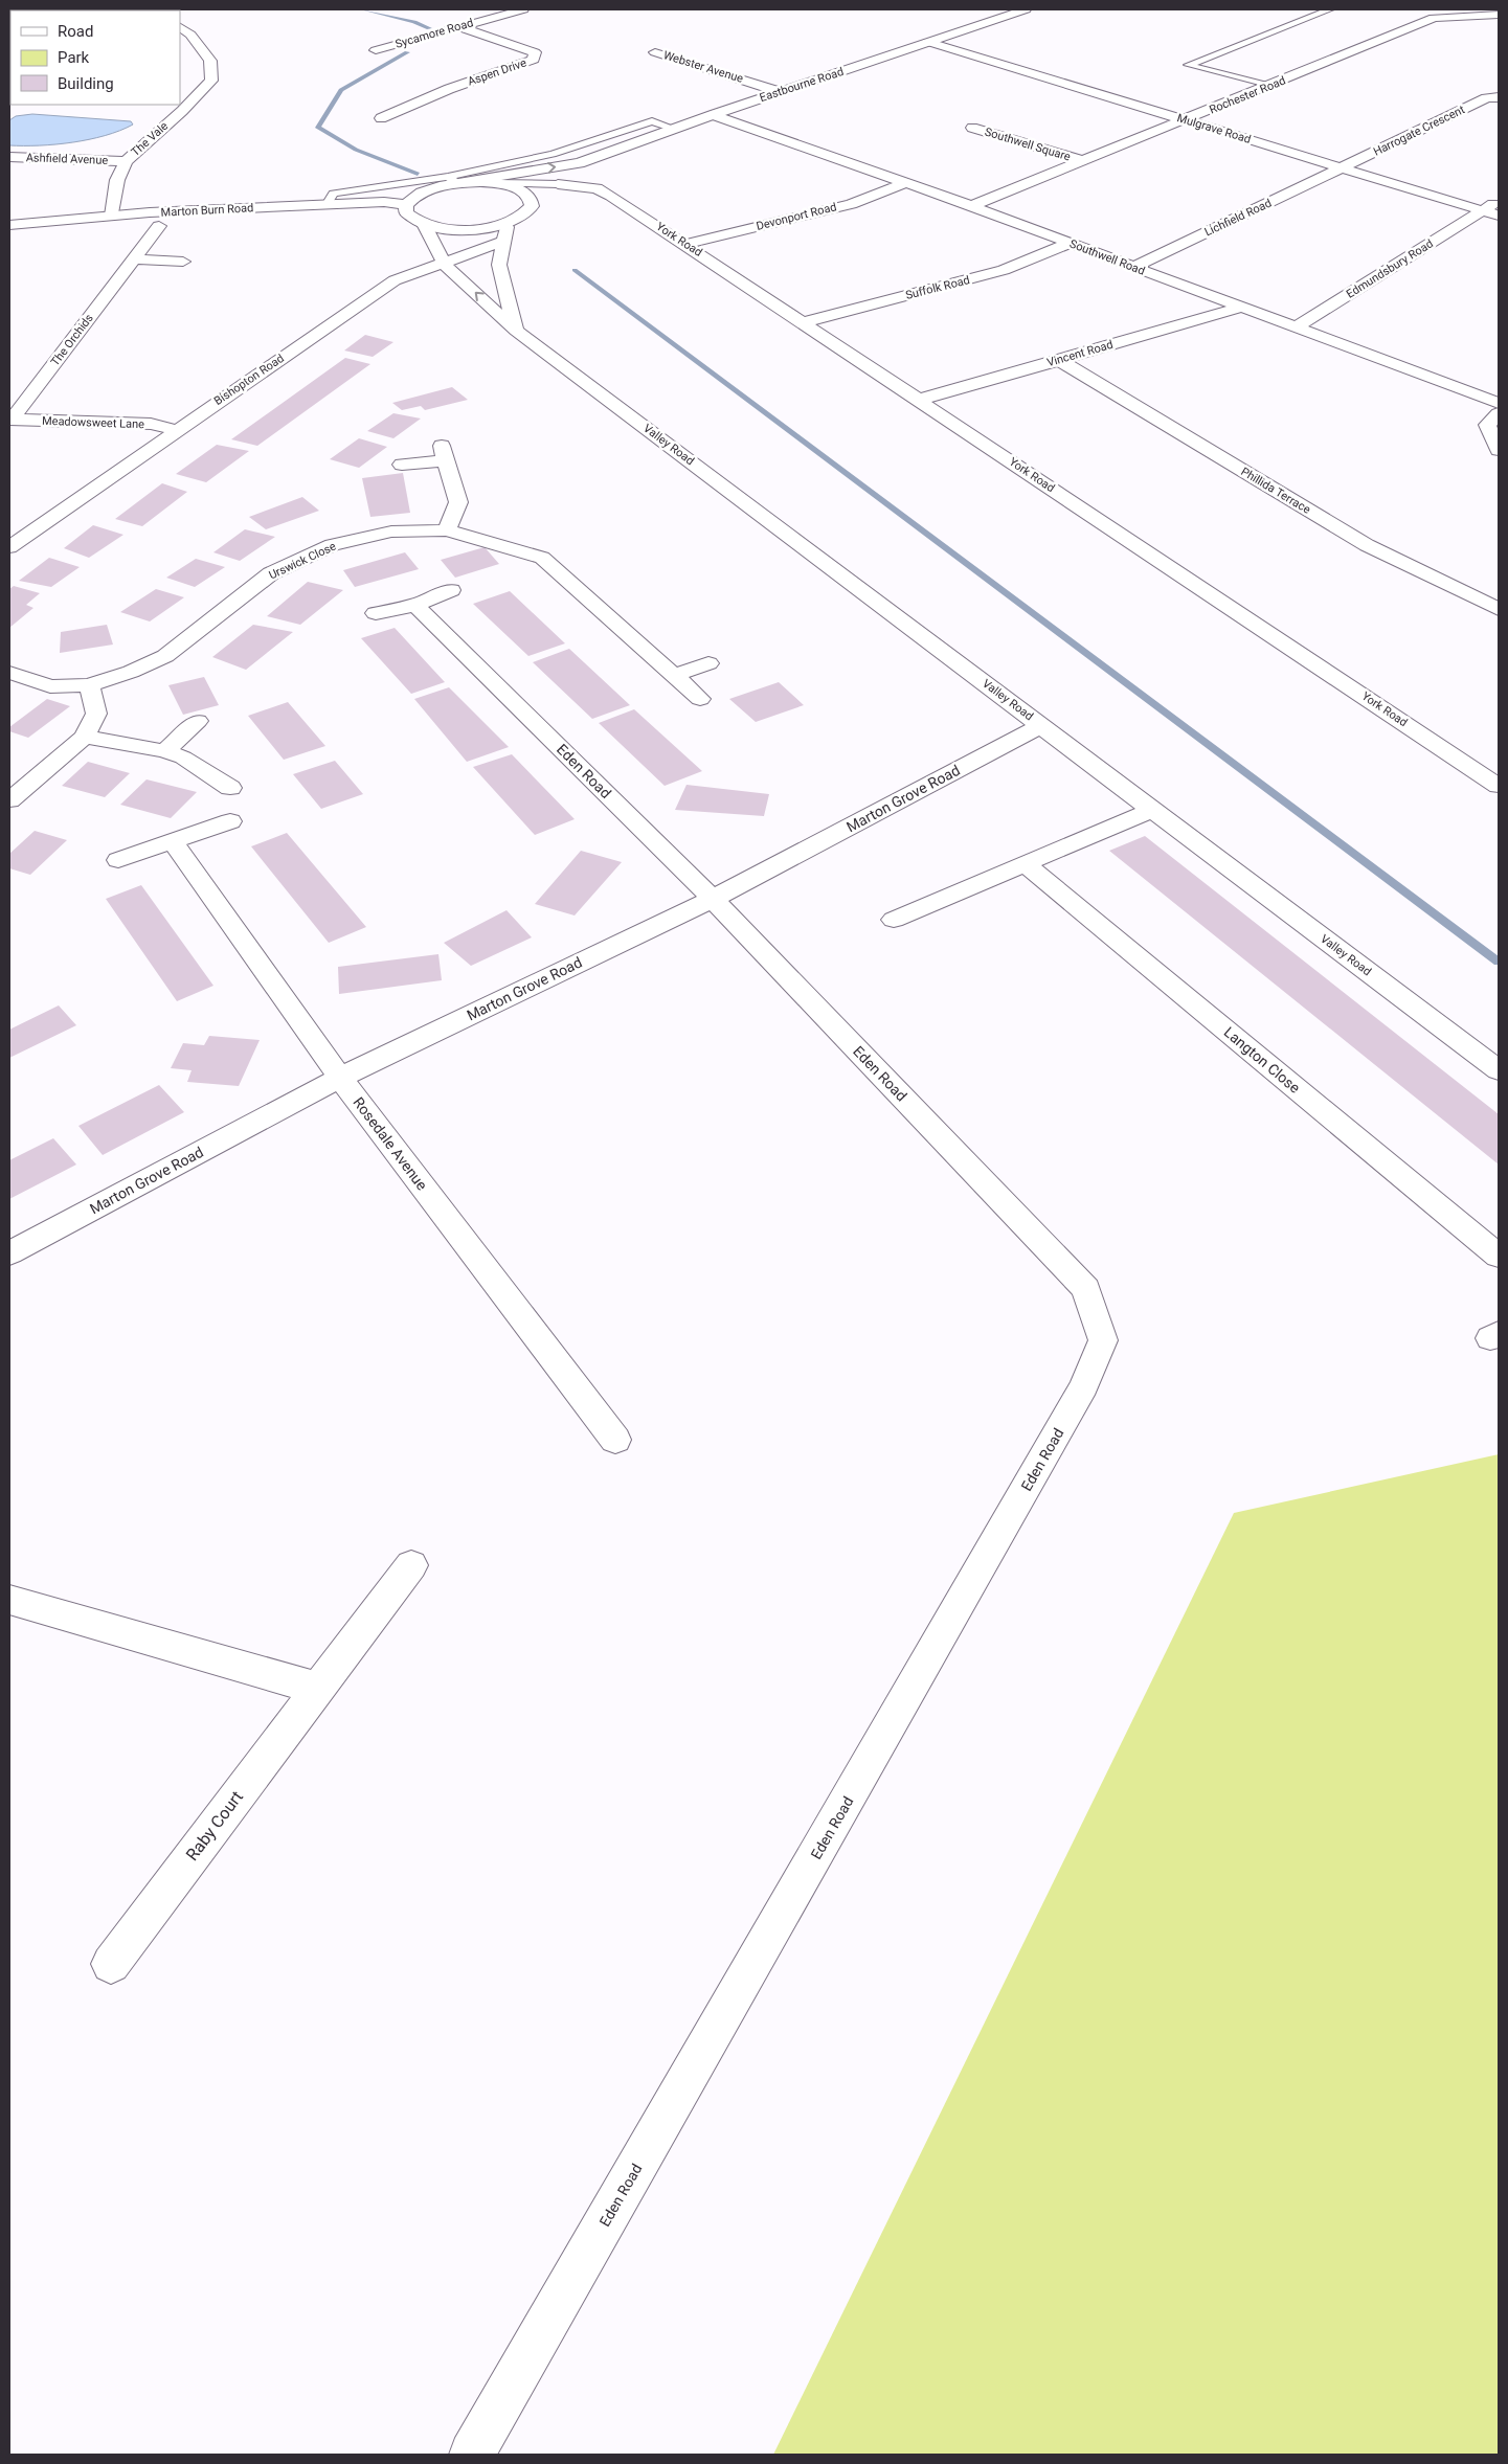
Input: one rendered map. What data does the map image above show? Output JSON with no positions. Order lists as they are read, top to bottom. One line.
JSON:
{"streets":{"street":["Sycamore Road","Webster Avenue","Aspen Drive","Eastbourne Road","Rochester Road","Mulgrave Road","Harrogate Crescent","The Vale","Southwell Square","Ashfield Avenue","Marton Burn Road","Devonport Road","Lichfield Road","York Road","Southwell Road","Edmundsbury Road","Suffolk Road","The Orchids","Vincent Road","Bishopton Road","Meadowsweet Lane","Valley Road","Phillida Terrace","Urswick Close","Eden Road","Marton Grove Road","Langton Close","Rosedale Avenue","Raby Court"]},"crossings":[["Sycamore Road","Aspen Drive"],["Webster Avenue","Eastbourne Road"],["Eastbourne Road","Mulgrave Road"],["Eastbourne Road","Southwell Road"],["Rochester Road","Mulgrave Road"],["Rochester Road","Southwell Square"],["Rochester Road","Southwell Road"],["Mulgrave Road","Harrogate Crescent"],["Mulgrave Road","Lichfield Road"],["Mulgrave Road","Edmundsbury Road"],["Harrogate Crescent","Lichfield Road"],["The Vale","Ashfield Avenue"],["The Vale","Marton Burn Road"],["Devonport Road","York Road"],["Devonport Road","Southwell Road"],["Lichfield Road","Southwell Road"],["York Road","Suffolk Road"],["York Road","Vincent Road"],["Southwell Road","Edmundsbury Road"],["Southwell Road","Suffolk Road"],["Southwell Road","Vincent Road"],["The Orchids","Meadowsweet Lane"],["Vincent Road","Phillida Terrace"],["Bishopton Road","Meadowsweet Lane"],["Bishopton Road","Valley Road"],["Valley Road","Marton Grove Road"],["Eden Road","Marton Grove Road"],["Marton Grove Road","Rosedale Avenue"]],"legend":["Road","Park","Building"]}
